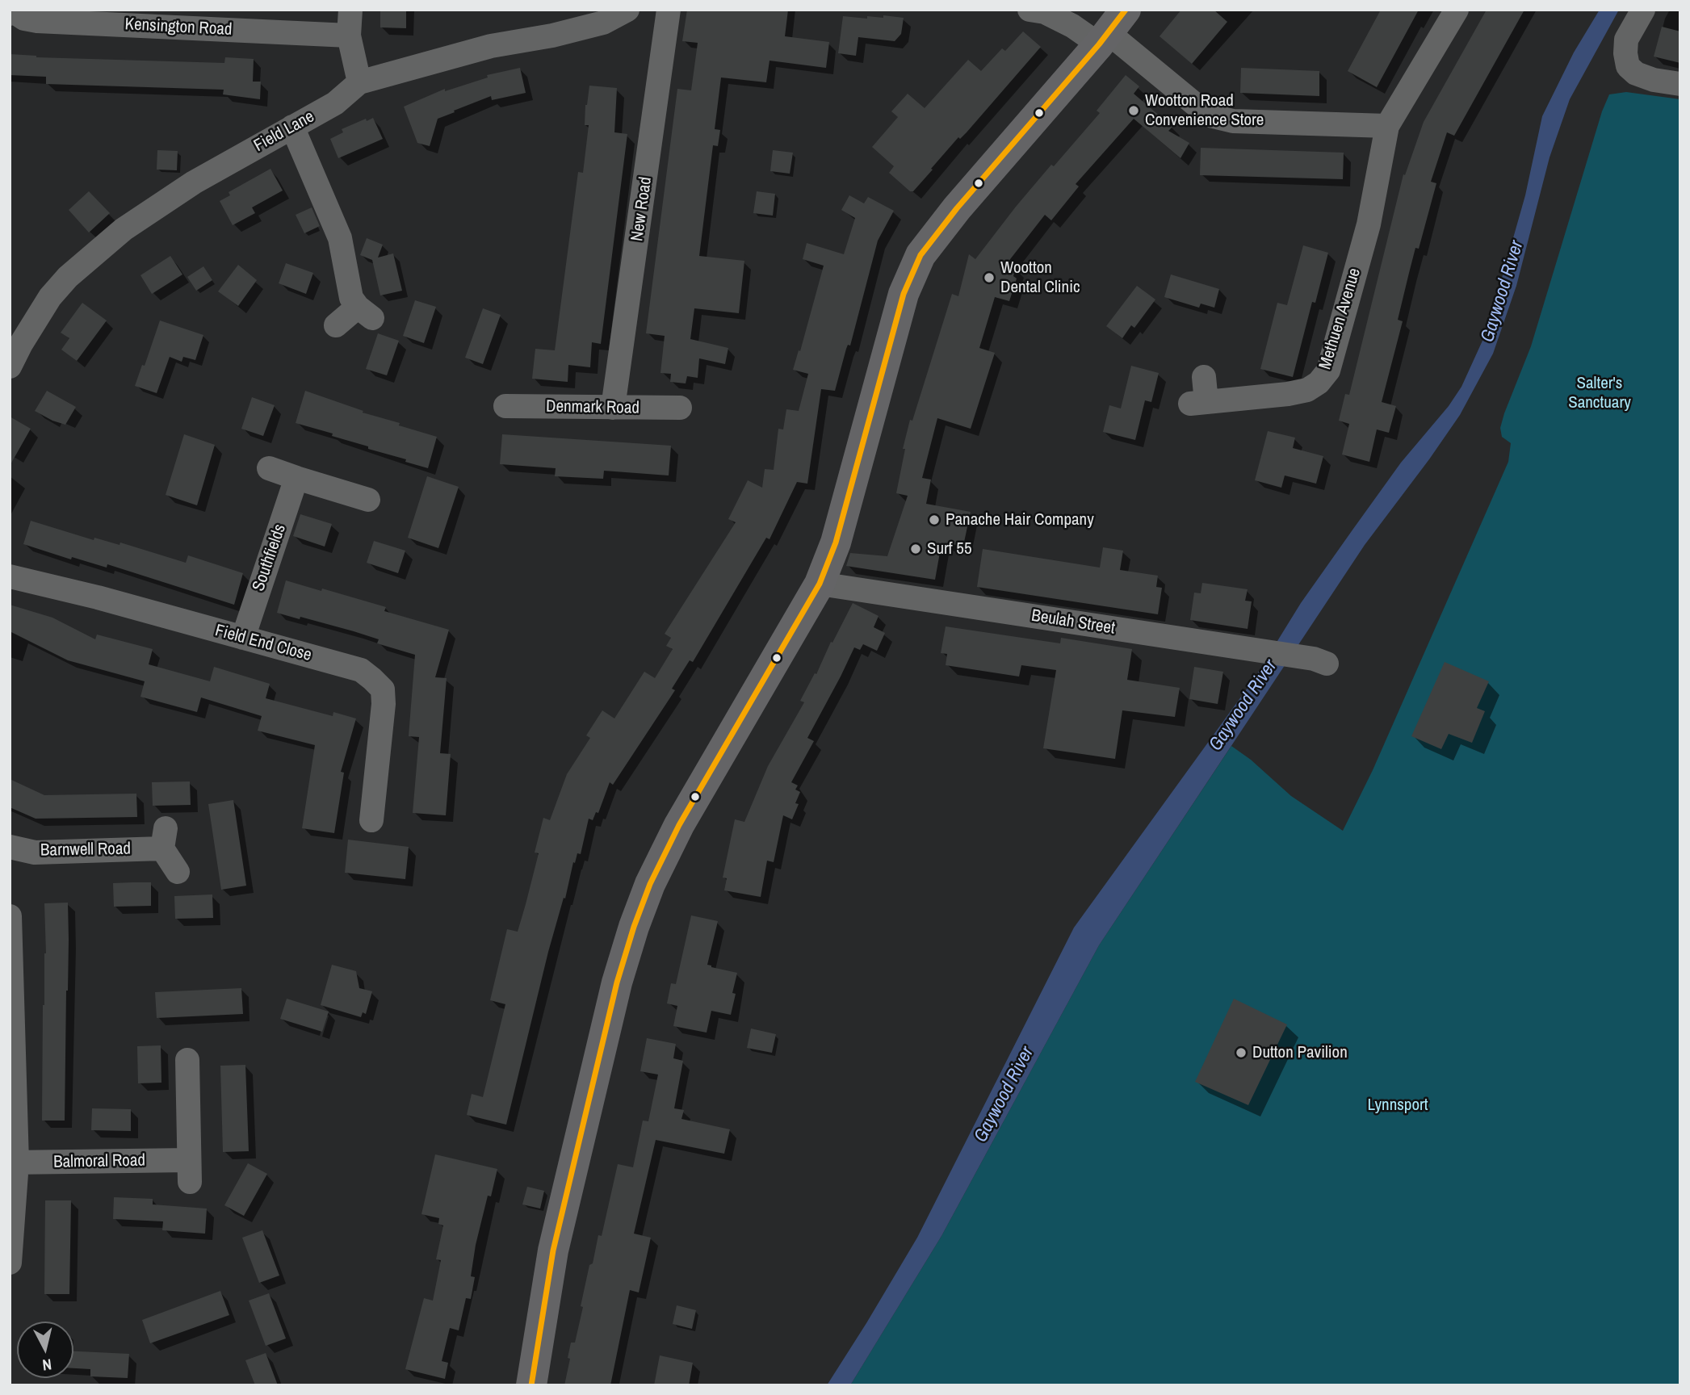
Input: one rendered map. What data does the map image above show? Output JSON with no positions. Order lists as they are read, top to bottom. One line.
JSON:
{"streets":{"street":["Kensington Road","Field Lane","New Road","Methuen Avenue","Denmark Road","Southfields","Beulah Street","Field End Close","Barnwell Road","Balmoral Road"]},"crossings":[["New Road","Denmark Road"],["Southfields","Field End Close"]],"water":["Gaywood River"],"parks":["Salter's Sanctuary","Lynnsport"],"places":["Wootton Road Convenience Store","Wootton Dental Clinic","Panache Hair Company","Surf 55","Dutton Pavilion"],"north":"bottom"}
